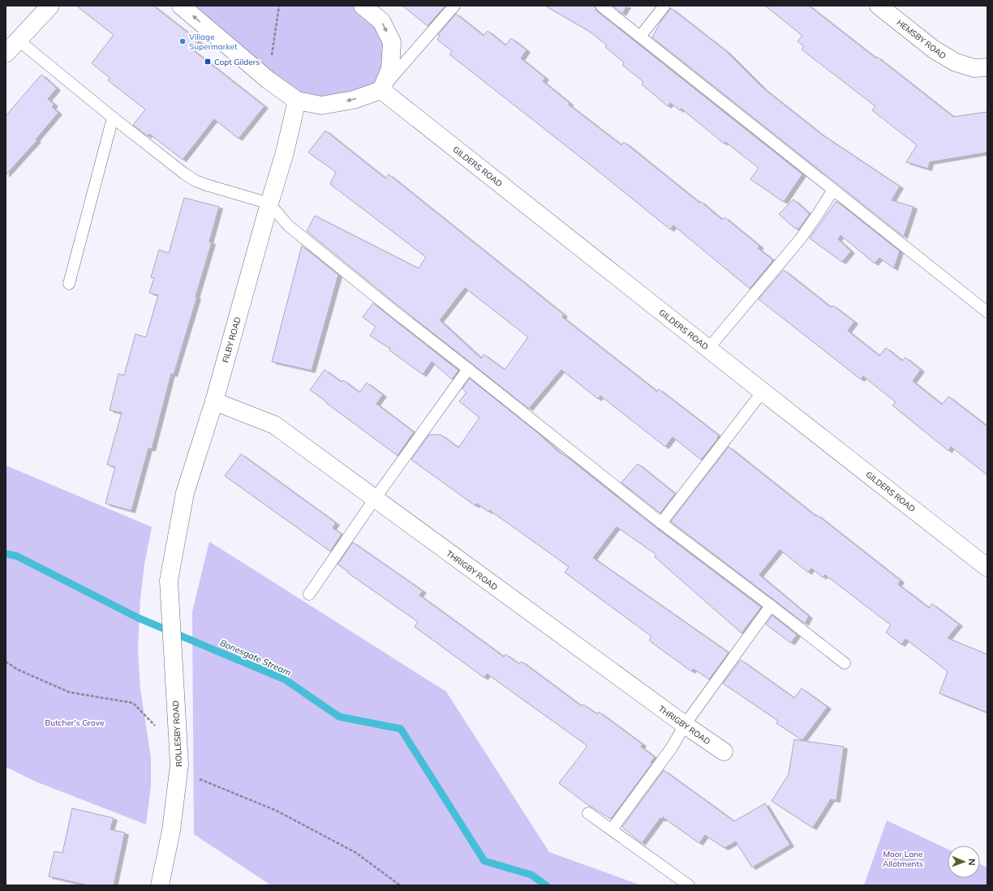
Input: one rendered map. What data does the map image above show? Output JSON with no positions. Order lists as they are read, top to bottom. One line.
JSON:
{"streets":{"street":["HEMSBY ROAD","GILDERS ROAD","FILBY ROAD","THRIGBY ROAD","ROLLESBY ROAD"]},"crossings":[["FILBY ROAD","THRIGBY ROAD"],["FILBY ROAD","ROLLESBY ROAD"]],"water":["Bonesgate Stream"],"parks":["Butcher's Grove","Moor Lane Allotments"],"places":{"other":["Village Supermarket"],"transit":["Copt Gilders"]},"north":"right"}
